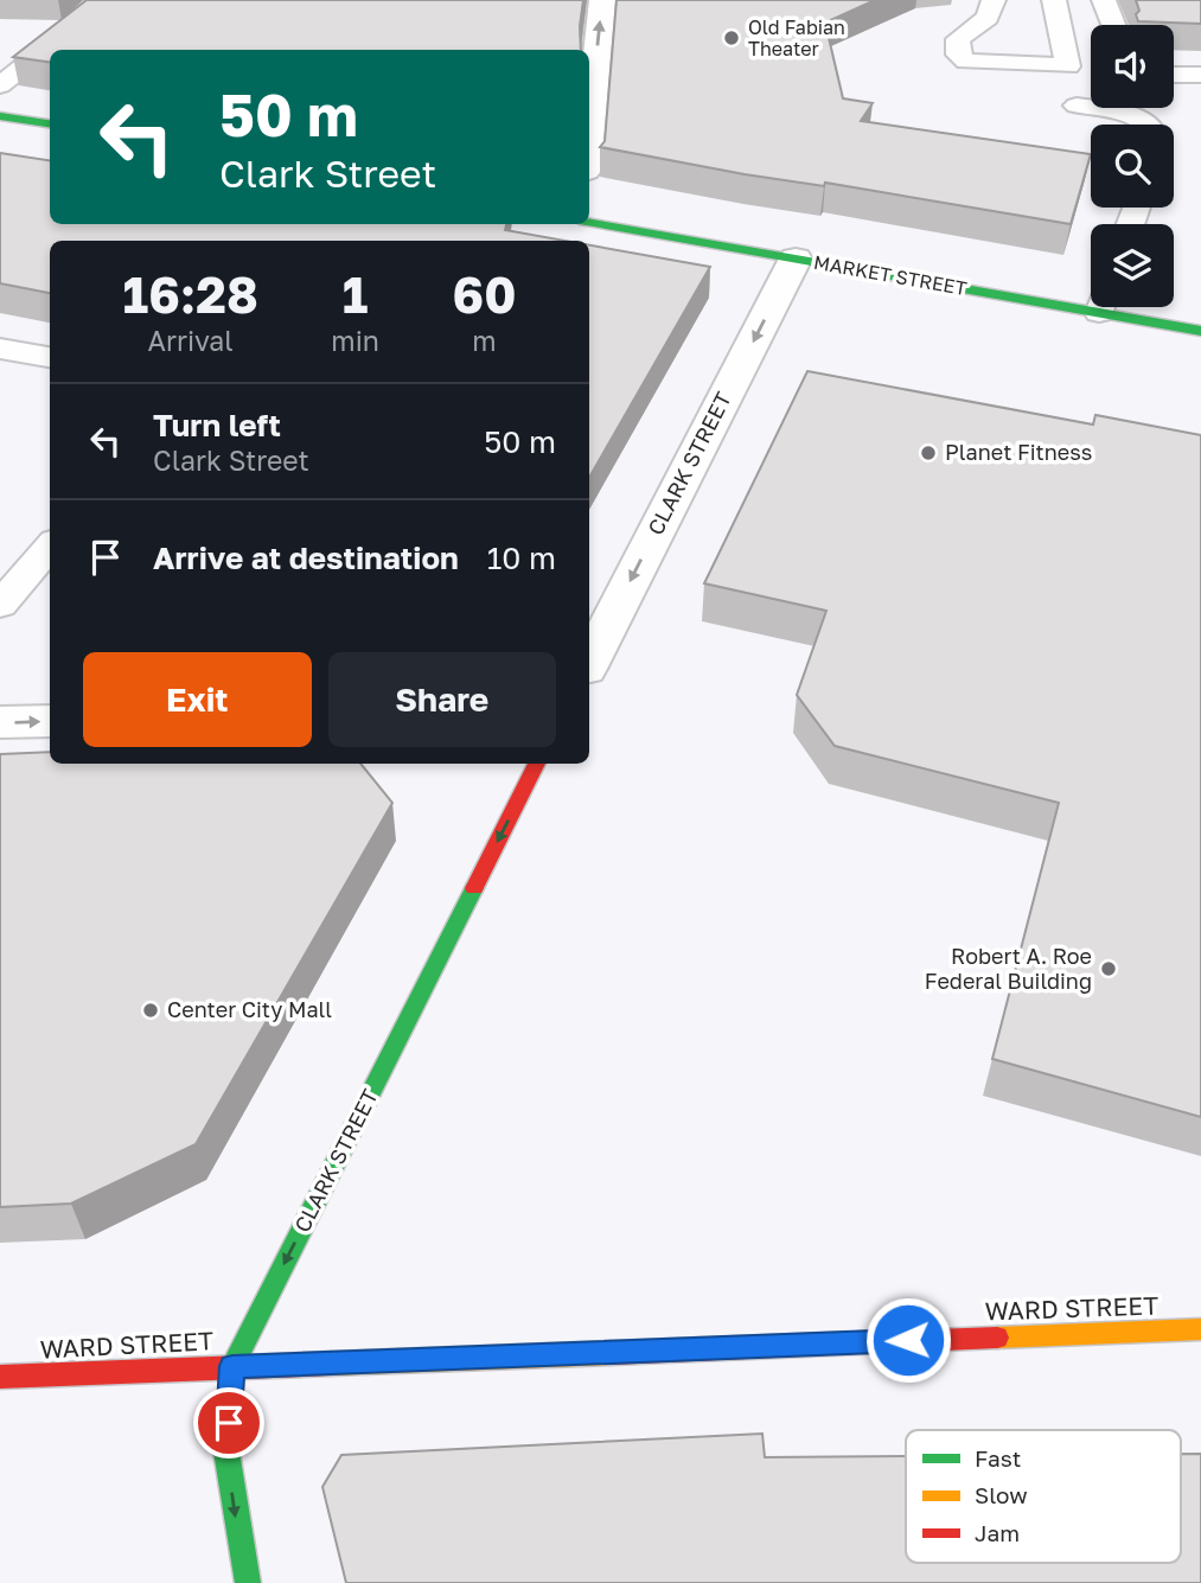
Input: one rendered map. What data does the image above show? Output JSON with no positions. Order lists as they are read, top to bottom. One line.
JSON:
{"streets":{"main road":["MARKET STREET","CLARK STREET","WARD STREET"]},"crossings":[["MARKET STREET","CLARK STREET"],["CLARK STREET","WARD STREET"]],"one_way":["CLARK STREET"],"places":["Old Fabian Theater","Planet Fitness","Robert A. Roe Federal Building","Center City Mall"],"legend":["Fast","Slow","Jam"],"page":{"turn":["50 m","Clark Street"],"eta":["16:28","Arrival","1","min","60","m"],"list":[{"name":"Turn left","note":"Clark Street","value":"50 m"},{"name":"Arrive at destination","value":"10 m"}],"buttons":["Exit","Share"]}}
